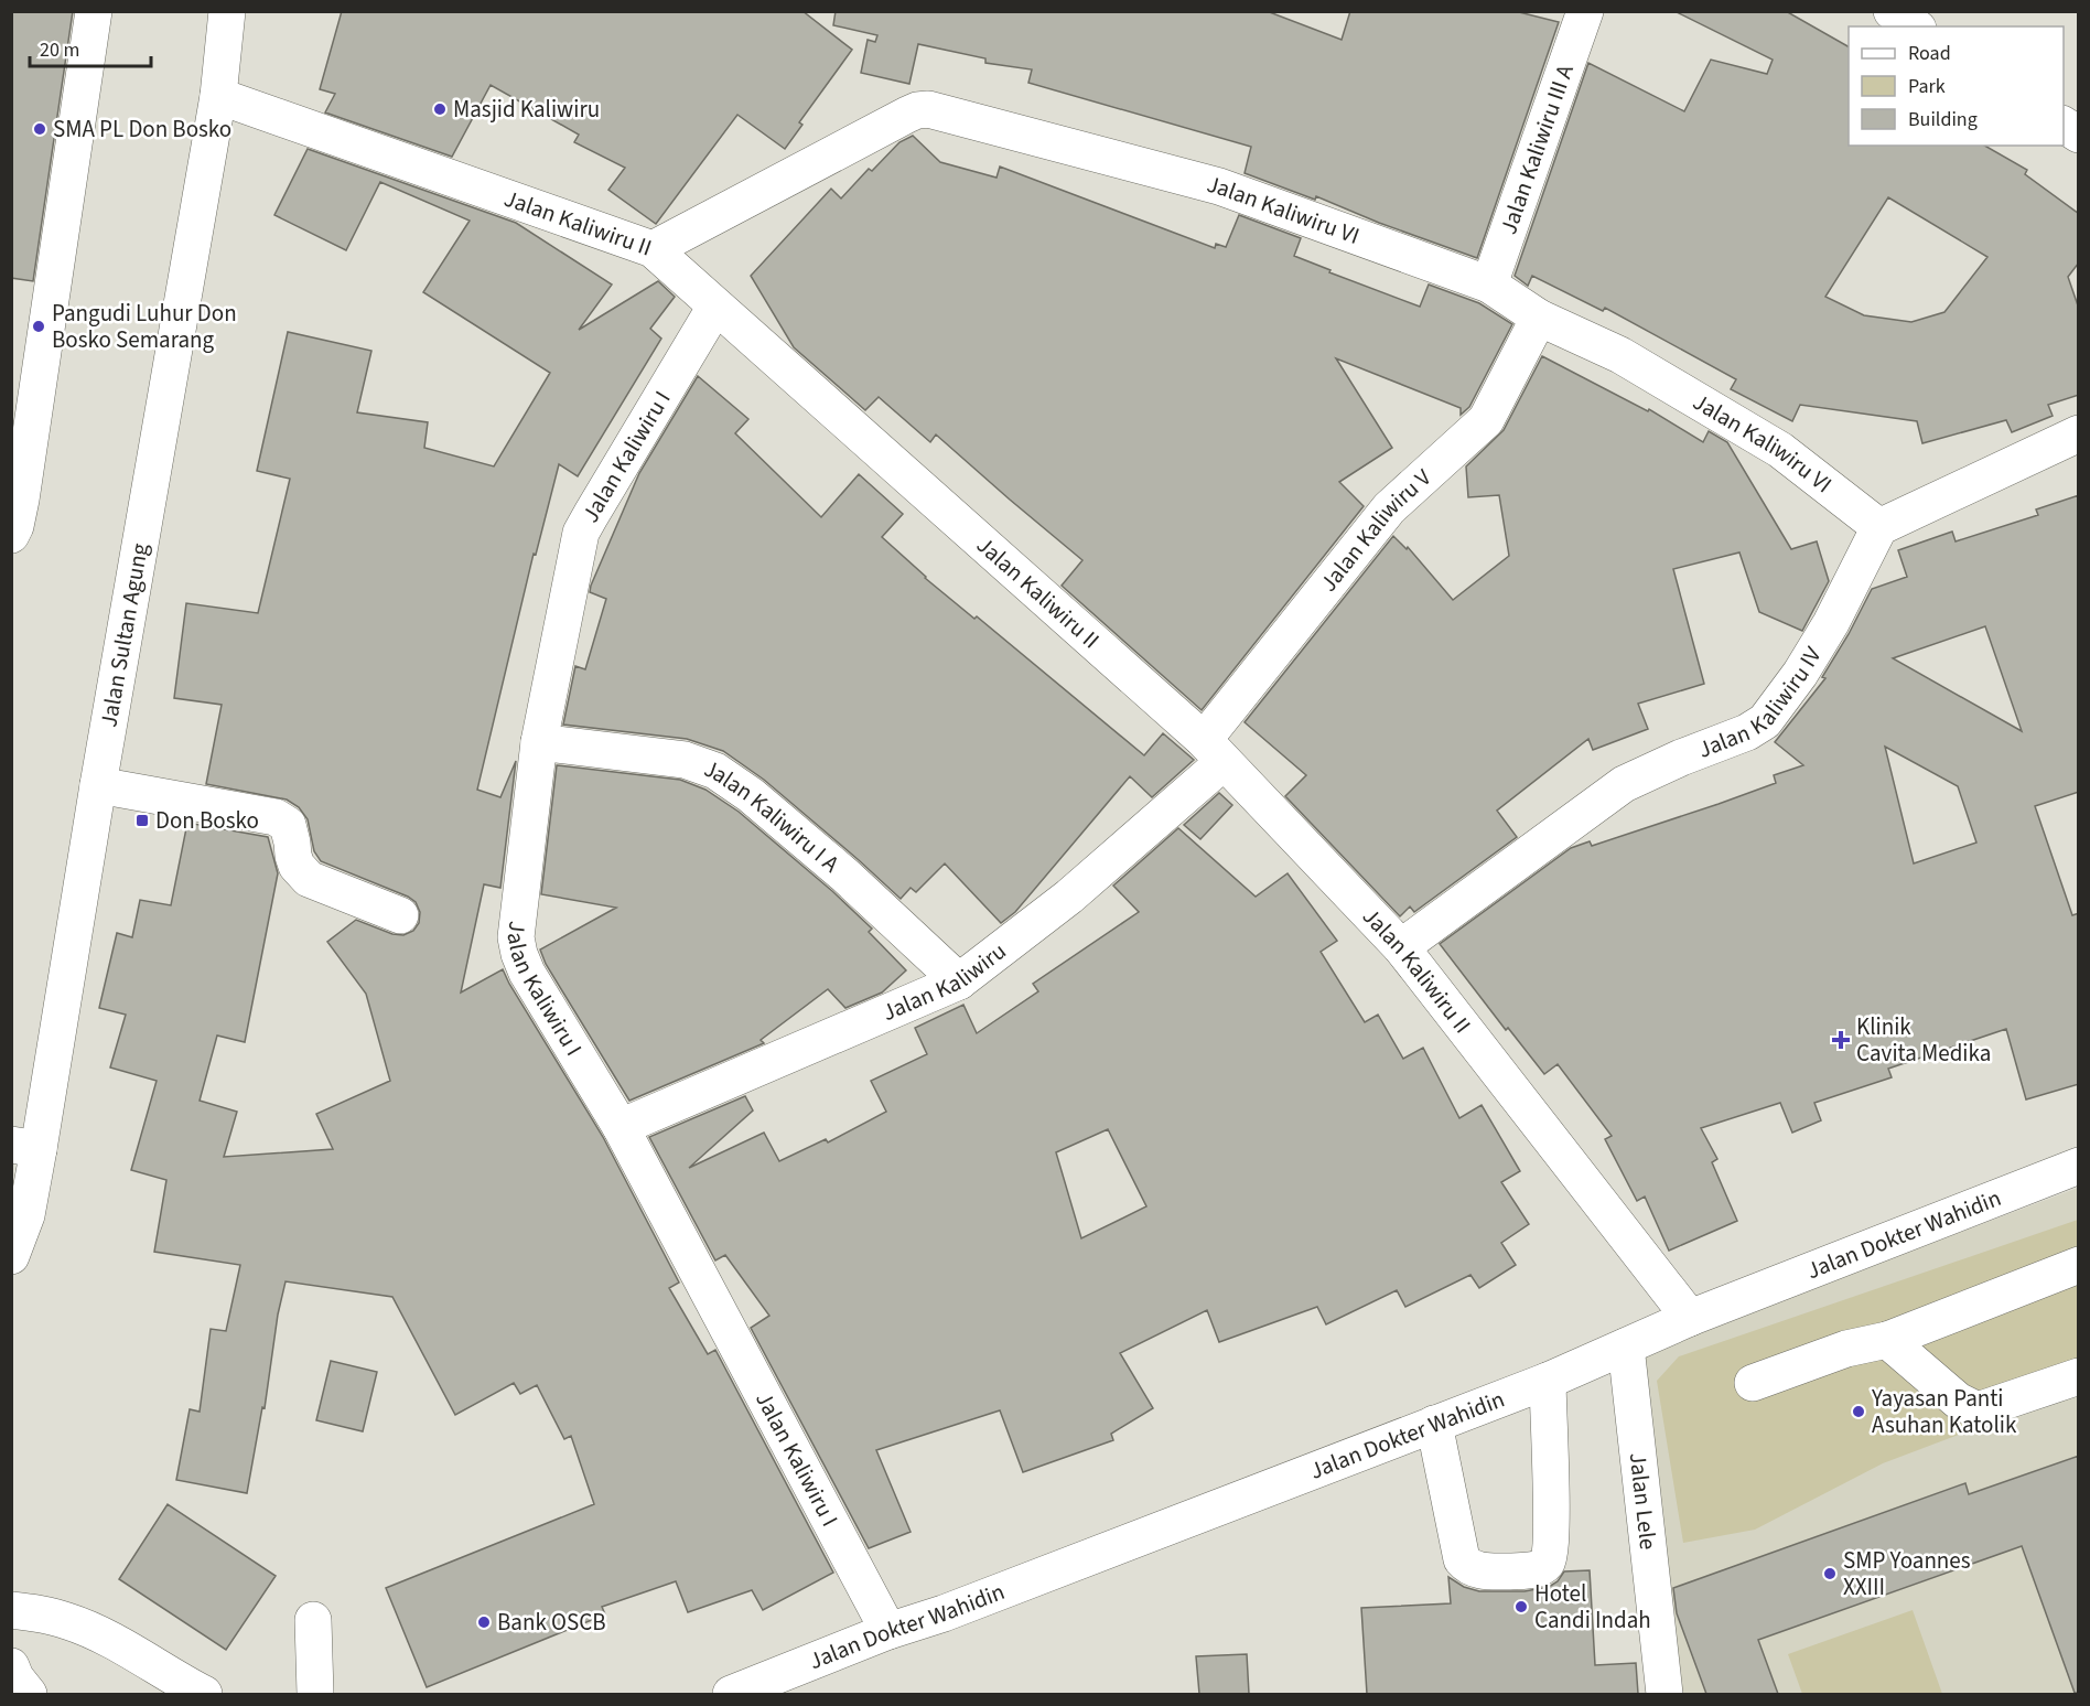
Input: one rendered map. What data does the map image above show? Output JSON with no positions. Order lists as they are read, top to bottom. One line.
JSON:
{"streets":{"main road":["Jalan Kaliwiru III A","Jalan Kaliwiru VI","Jalan Kaliwiru II","Jalan Kaliwiru I","Jalan Kaliwiru V","Jalan Sultan Agung","Jalan Kaliwiru IV","Jalan Kaliwiru I A","Jalan Kaliwiru","Jalan Dokter Wahidin","Jalan Lele"]},"crossings":[["Jalan Kaliwiru III A","Jalan Kaliwiru VI"],["Jalan Kaliwiru VI","Jalan Kaliwiru II"],["Jalan Kaliwiru VI","Jalan Kaliwiru V"],["Jalan Kaliwiru VI","Jalan Kaliwiru IV"],["Jalan Kaliwiru II","Jalan Kaliwiru I"],["Jalan Kaliwiru II","Jalan Kaliwiru V"],["Jalan Kaliwiru II","Jalan Sultan Agung"],["Jalan Kaliwiru II","Jalan Kaliwiru IV"],["Jalan Kaliwiru II","Jalan Kaliwiru"],["Jalan Kaliwiru II","Jalan Dokter Wahidin"],["Jalan Kaliwiru I","Jalan Kaliwiru I A"],["Jalan Kaliwiru I","Jalan Kaliwiru"],["Jalan Kaliwiru I","Jalan Dokter Wahidin"],["Jalan Kaliwiru V","Jalan Kaliwiru"],["Jalan Kaliwiru I A","Jalan Kaliwiru"],["Jalan Dokter Wahidin","Jalan Lele"]],"places":{"other":["Masjid Kaliwiru","SMA PL Don Bosko","Pangudi Luhur Don Bosko Semarang","Yayasan Panti Asuhan Katolik","SMP Yoannes XXIII","Hotel Candi Indah","Bank OSCB"],"transit":["Don Bosko"],"health":["Klinik Cavita Medika"]},"legend":["Road","Park","Building"],"scale_bar":"20 m"}
